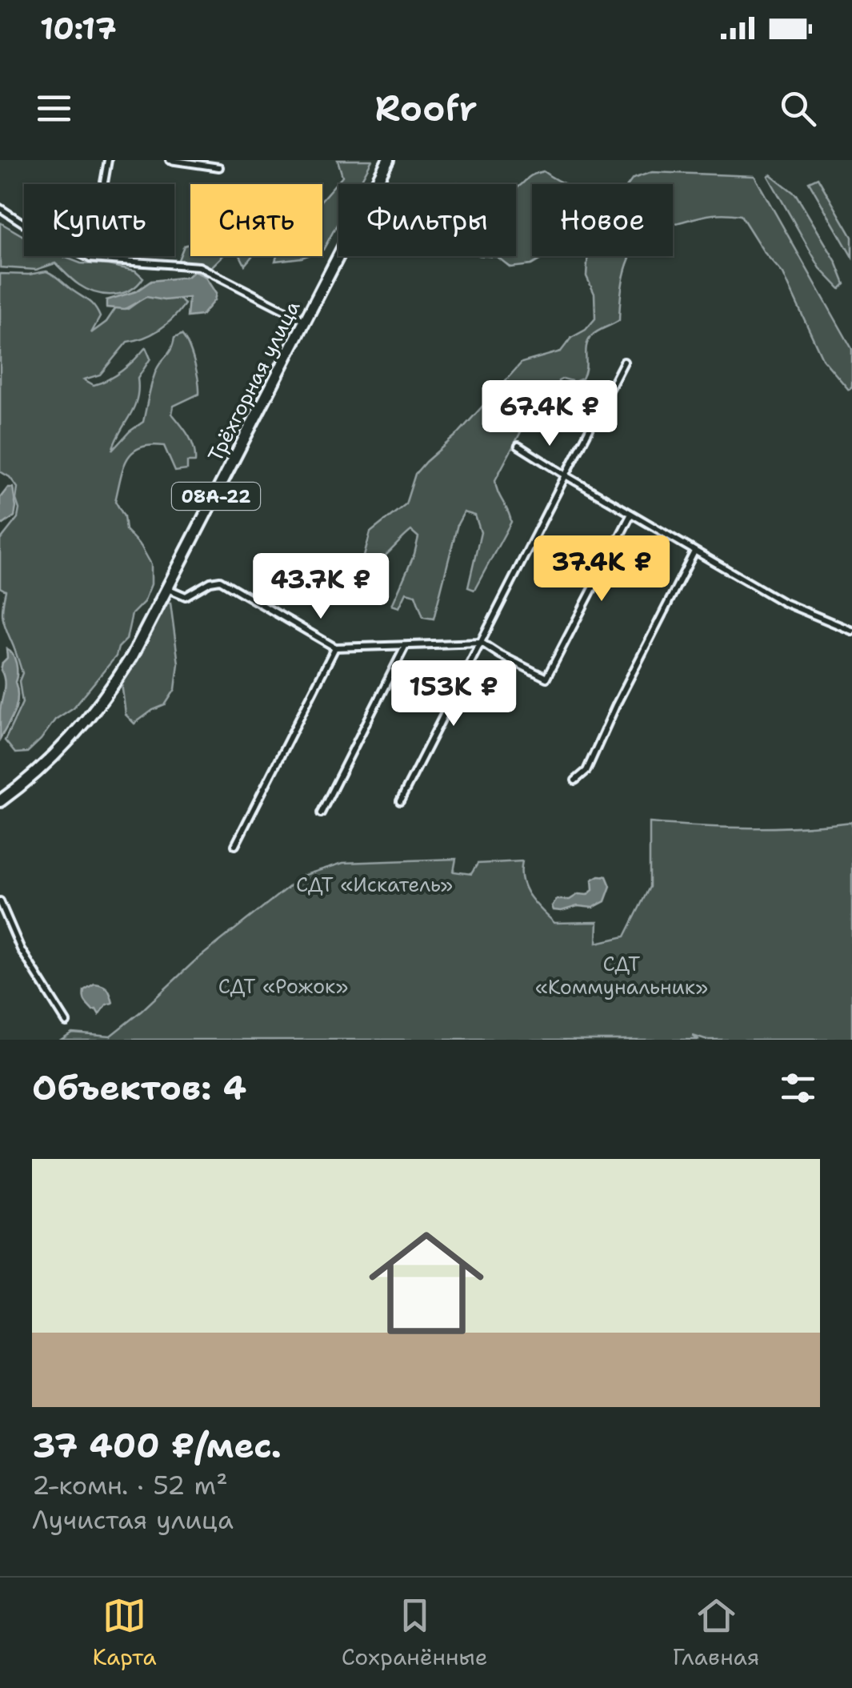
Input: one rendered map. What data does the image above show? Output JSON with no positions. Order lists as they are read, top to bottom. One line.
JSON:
{"streets":{"highway":["Трёхгорная улица","08А-22"]},"parks":["СДТ «Искатель»","СДТ «Коммунальник»","СДТ «Рожок»"],"page":{"status":"10:17","header":"Roofr","chip":["Купить","Снять","Фильтры","Новое"],"price":["67.4K ₽","37.4K ₽","43.7K ₽","153K ₽"],"heading":"Объектов: 4","list":[{"name":"37 400 ₽/мес.","note":"2-комн. · 52 m² · Лучистая улица"}],"tabs":["Карта","Сохранённые","Главная"]}}
